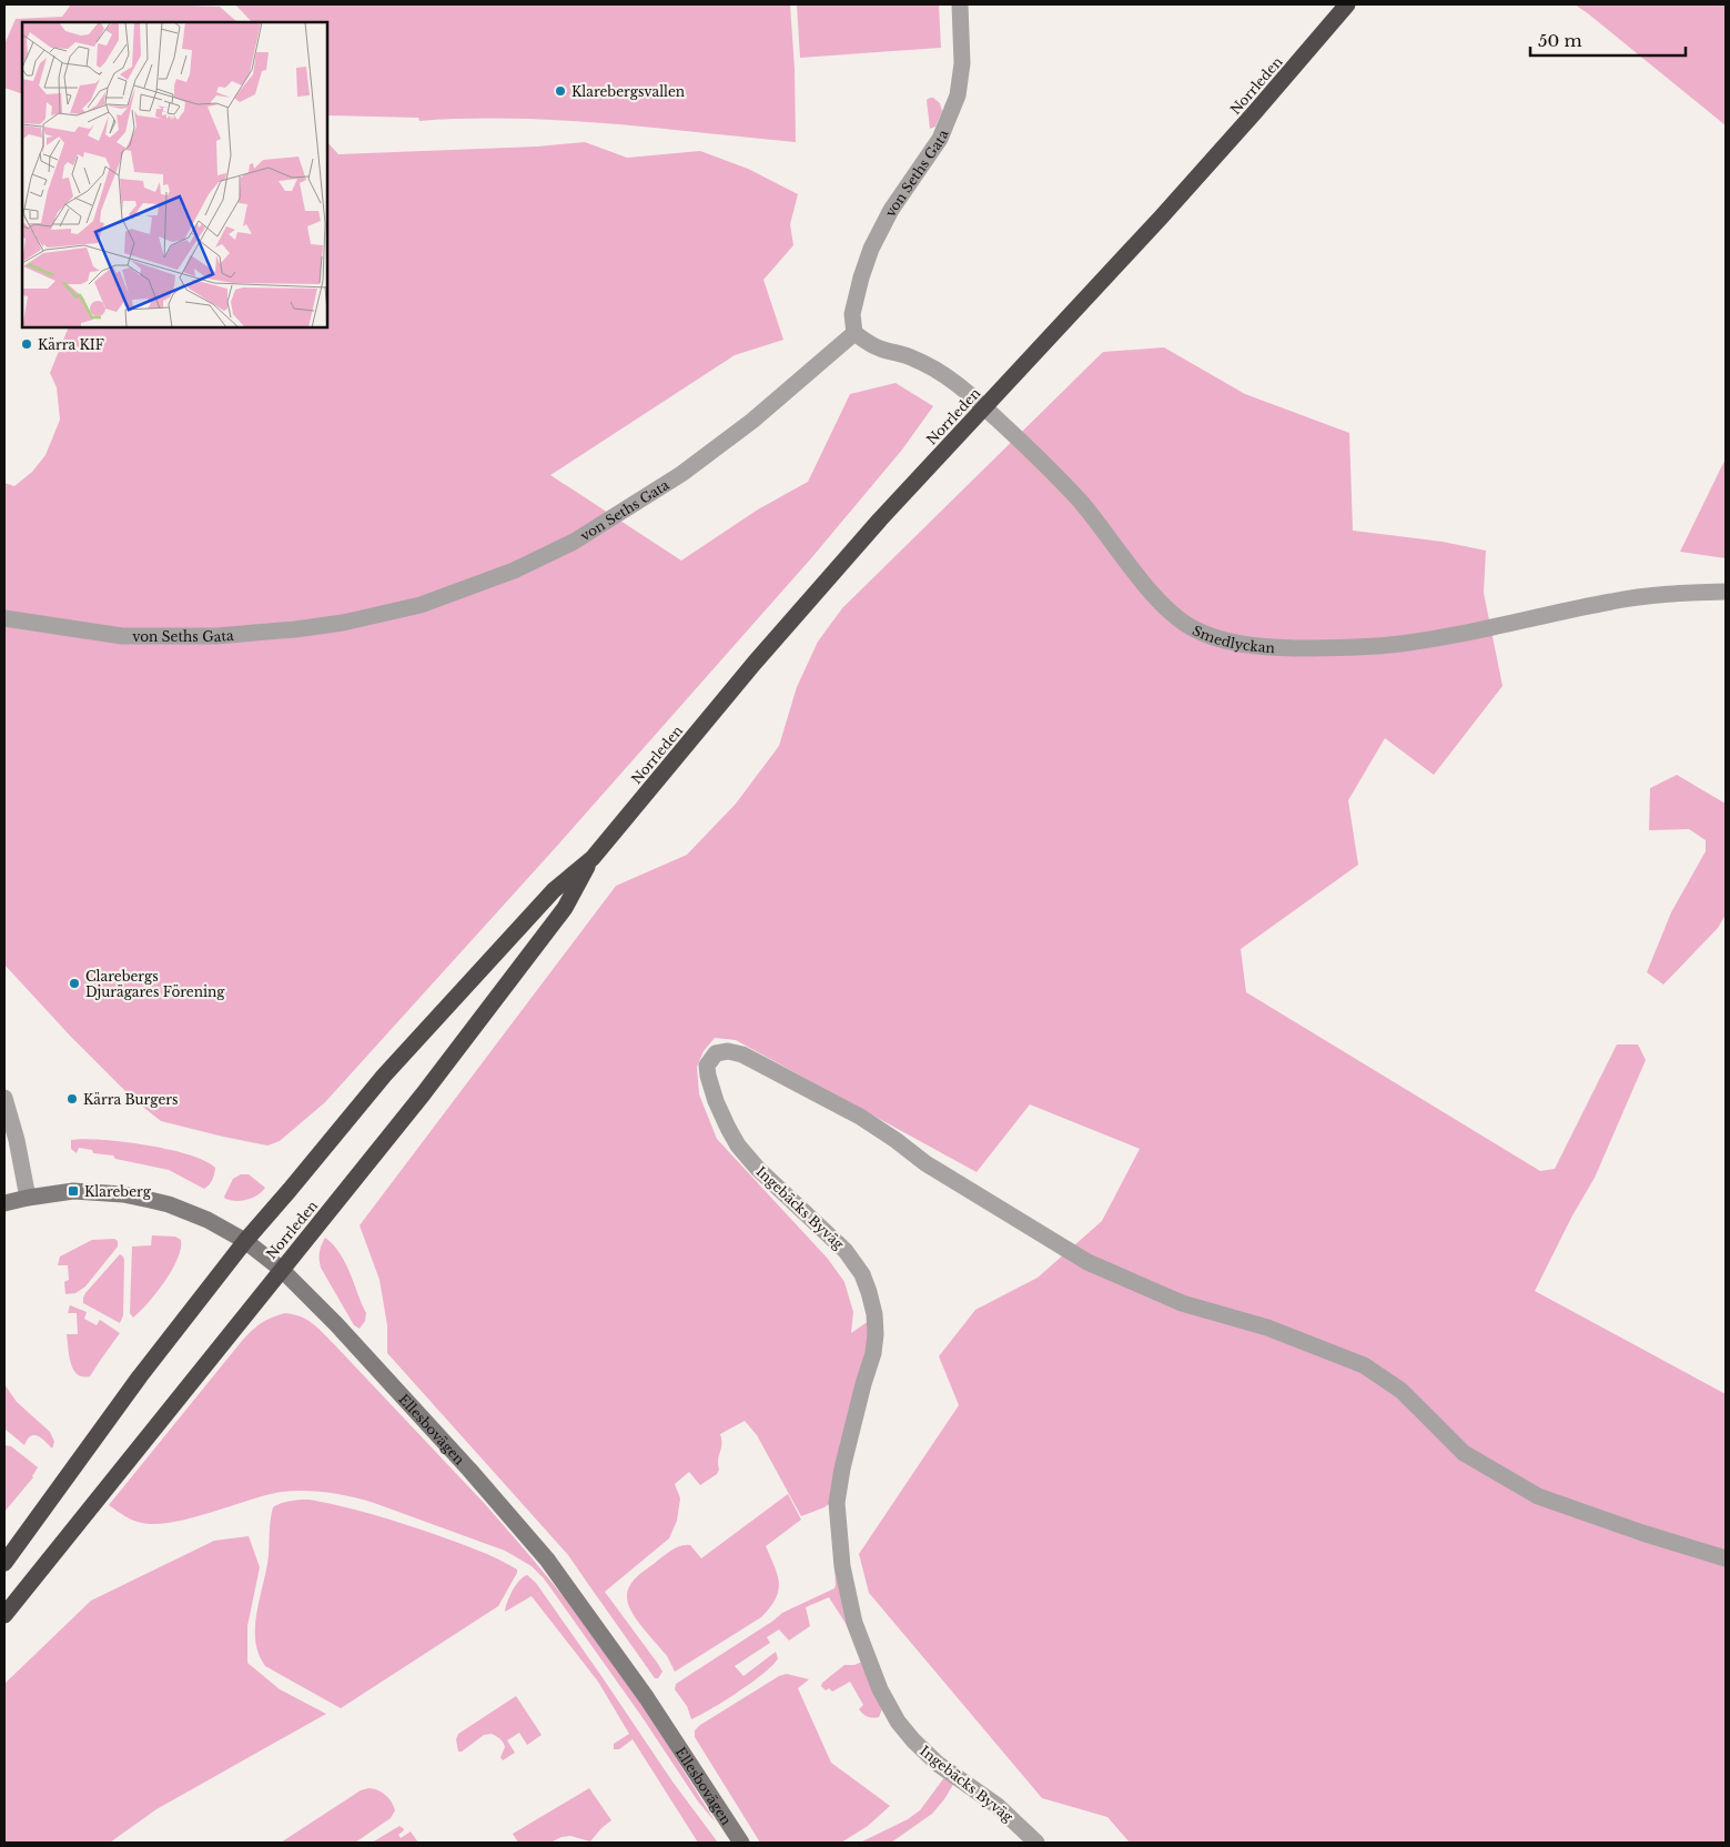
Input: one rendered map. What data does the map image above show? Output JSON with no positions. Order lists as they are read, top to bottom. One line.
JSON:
{"streets":{"highway":["Norrleden"],"main road":["Ellesbovägen"],"street":["von Seths Gata","Smedlyckan","Ingebäcks Byväg"]},"crossings":[["Norrleden","Ellesbovägen"],["von Seths Gata","Smedlyckan"]],"places":{"other":["Klarebergsvallen","Kärra KIF","Clarebergs Djurägares Förening","Kärra Burgers"],"transit":["Klareberg"]},"scale_bar":"50 m"}
